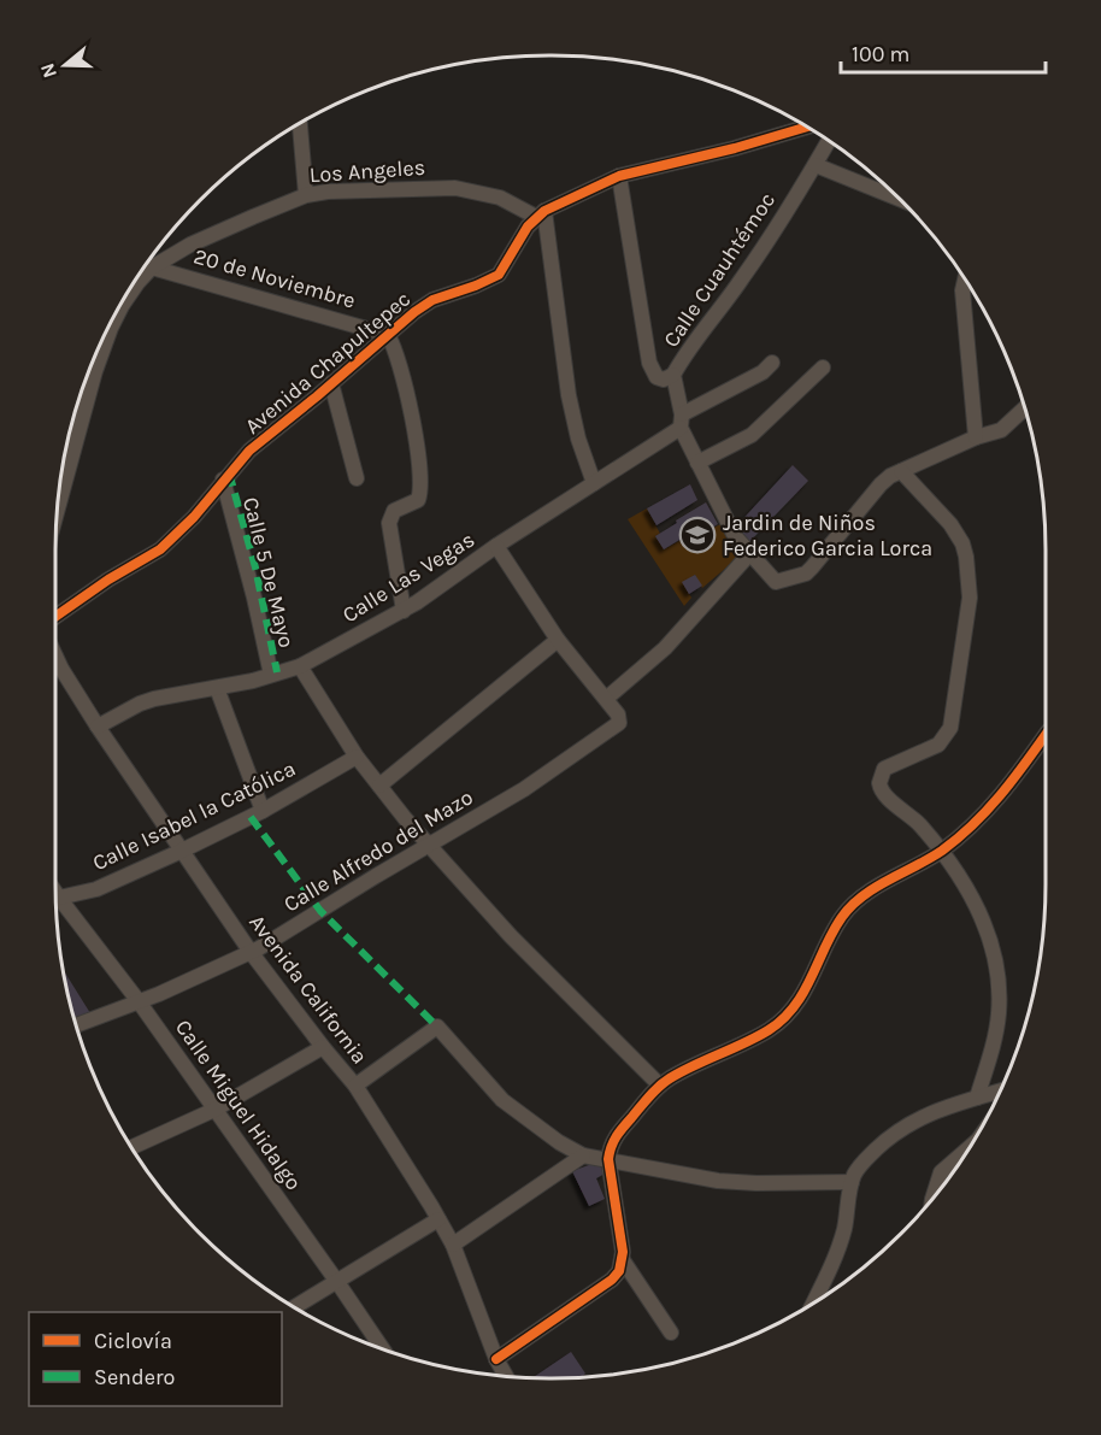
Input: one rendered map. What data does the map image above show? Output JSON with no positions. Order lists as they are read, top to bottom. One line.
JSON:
{"streets":{"street":["Los Angeles","Calle Cuauhtémoc","20 de Noviembre","Avenida Chapultepec","Calle 5 De Mayo","Calle Las Vegas","Calle Isabel la Católica","Calle Alfredo del Mazo","Avenida California","Calle Miguel Hidalgo"]},"crossings":[["Los Angeles","20 de Noviembre"],["Los Angeles","Avenida Chapultepec"],["Calle Cuauhtémoc","Calle Las Vegas"],["20 de Noviembre","Avenida Chapultepec"],["Avenida Chapultepec","Calle 5 De Mayo"],["Calle 5 De Mayo","Calle Las Vegas"],["Calle Las Vegas","Avenida California"],["Calle Isabel la Católica","Avenida California"],["Calle Alfredo del Mazo","Avenida California"],["Calle Alfredo del Mazo","Calle Miguel Hidalgo"]],"places":{"school or university":["Jardin de Niños Federico Garcia Lorca"]},"legend":["Ciclovía","Sendero"],"scale_bar":"100 m","north":"left"}
